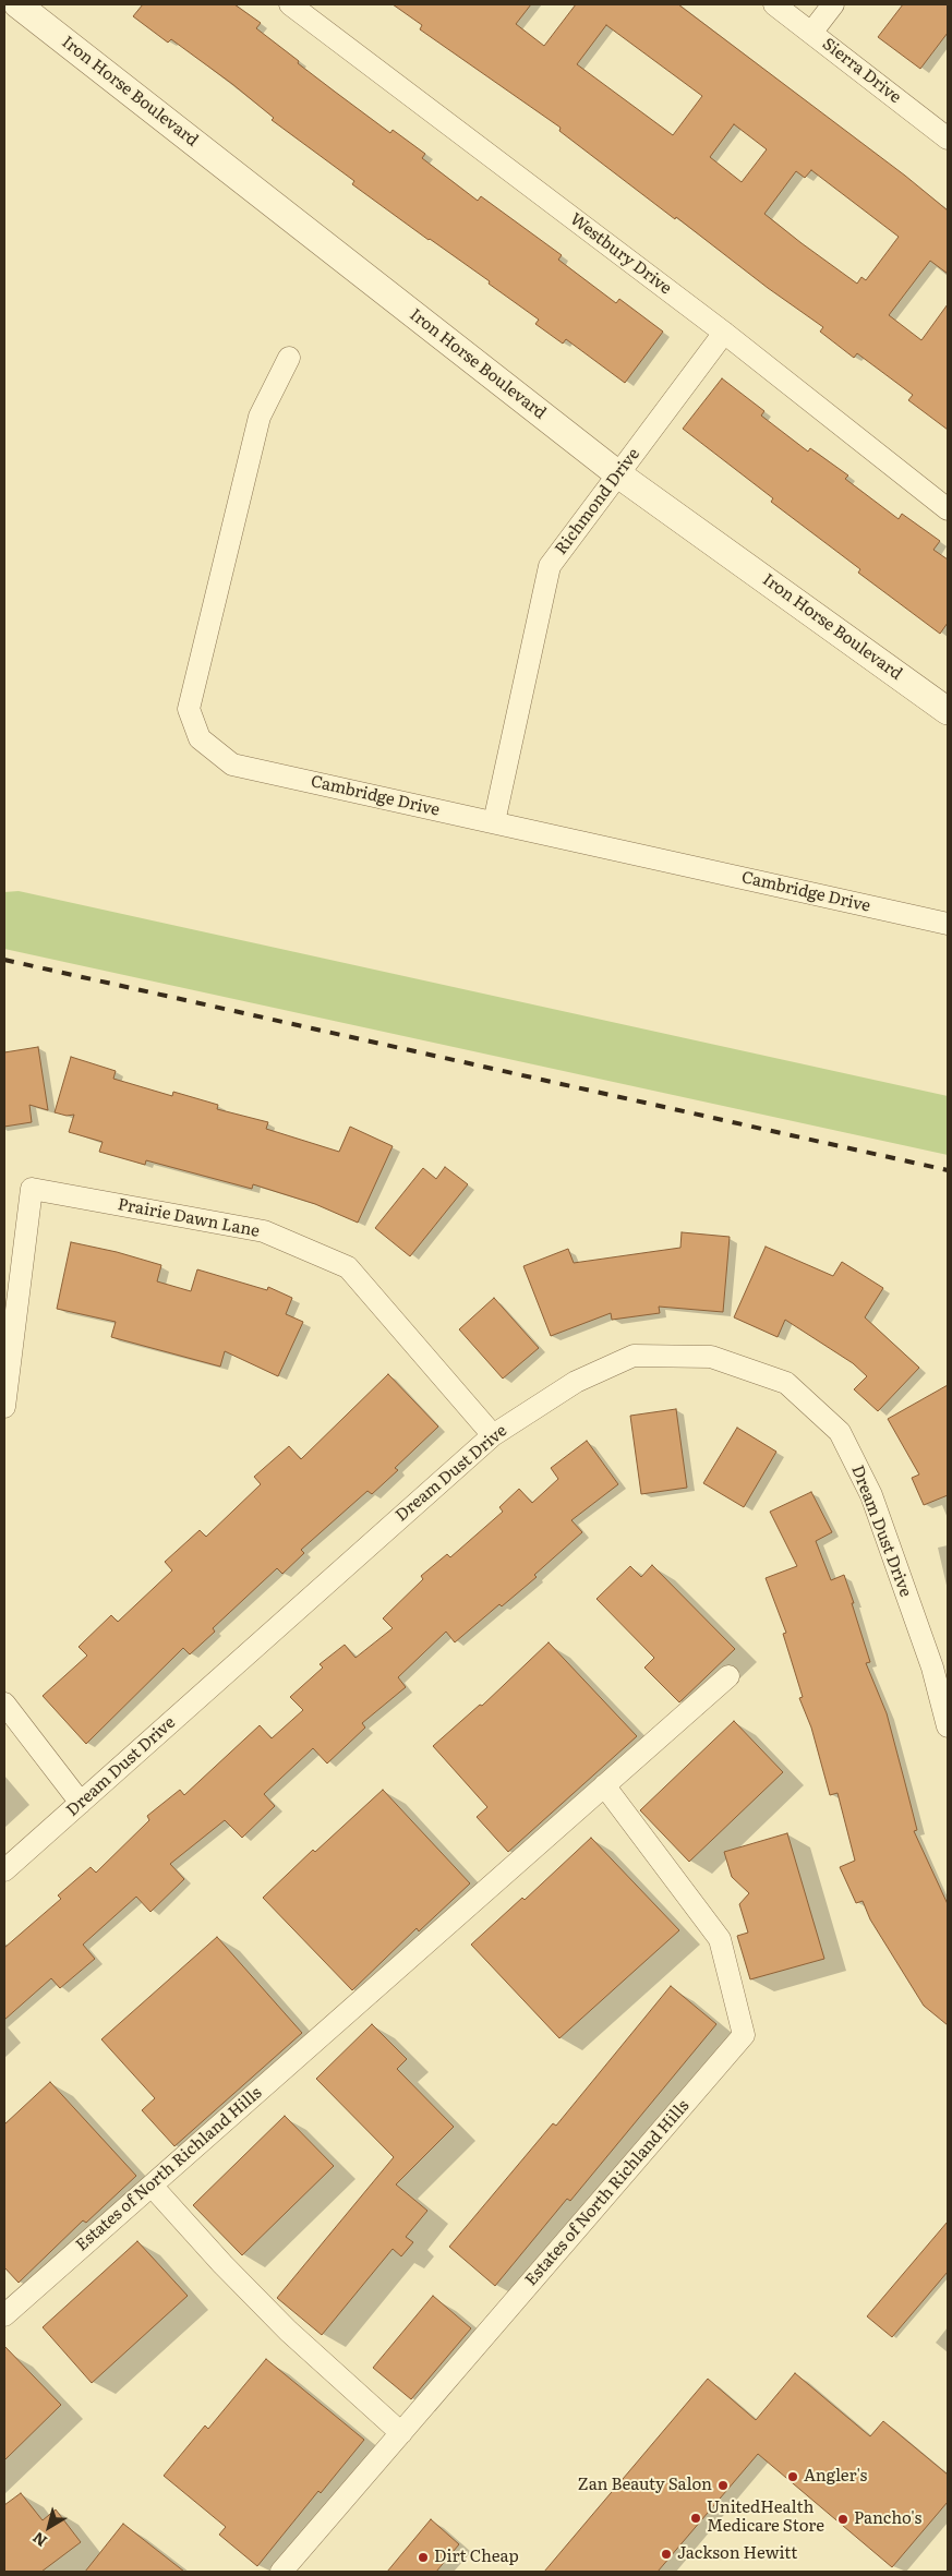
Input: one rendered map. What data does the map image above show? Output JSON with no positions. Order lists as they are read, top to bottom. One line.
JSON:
{"streets":{"street":["Sierra Drive","Iron Horse Boulevard","Westbury Drive","Richmond Drive","Cambridge Drive","Prairie Dawn Lane","Dream Dust Drive","Estates of North Richland Hills"]},"crossings":[["Iron Horse Boulevard","Richmond Drive"],["Westbury Drive","Richmond Drive"],["Richmond Drive","Cambridge Drive"],["Prairie Dawn Lane","Dream Dust Drive"]],"places":["Angler's","Zan Beauty Salon","UnitedHealth Medicare Store","Pancho's","Jackson Hewitt","Dirt Cheap"],"north":"bottom left"}
